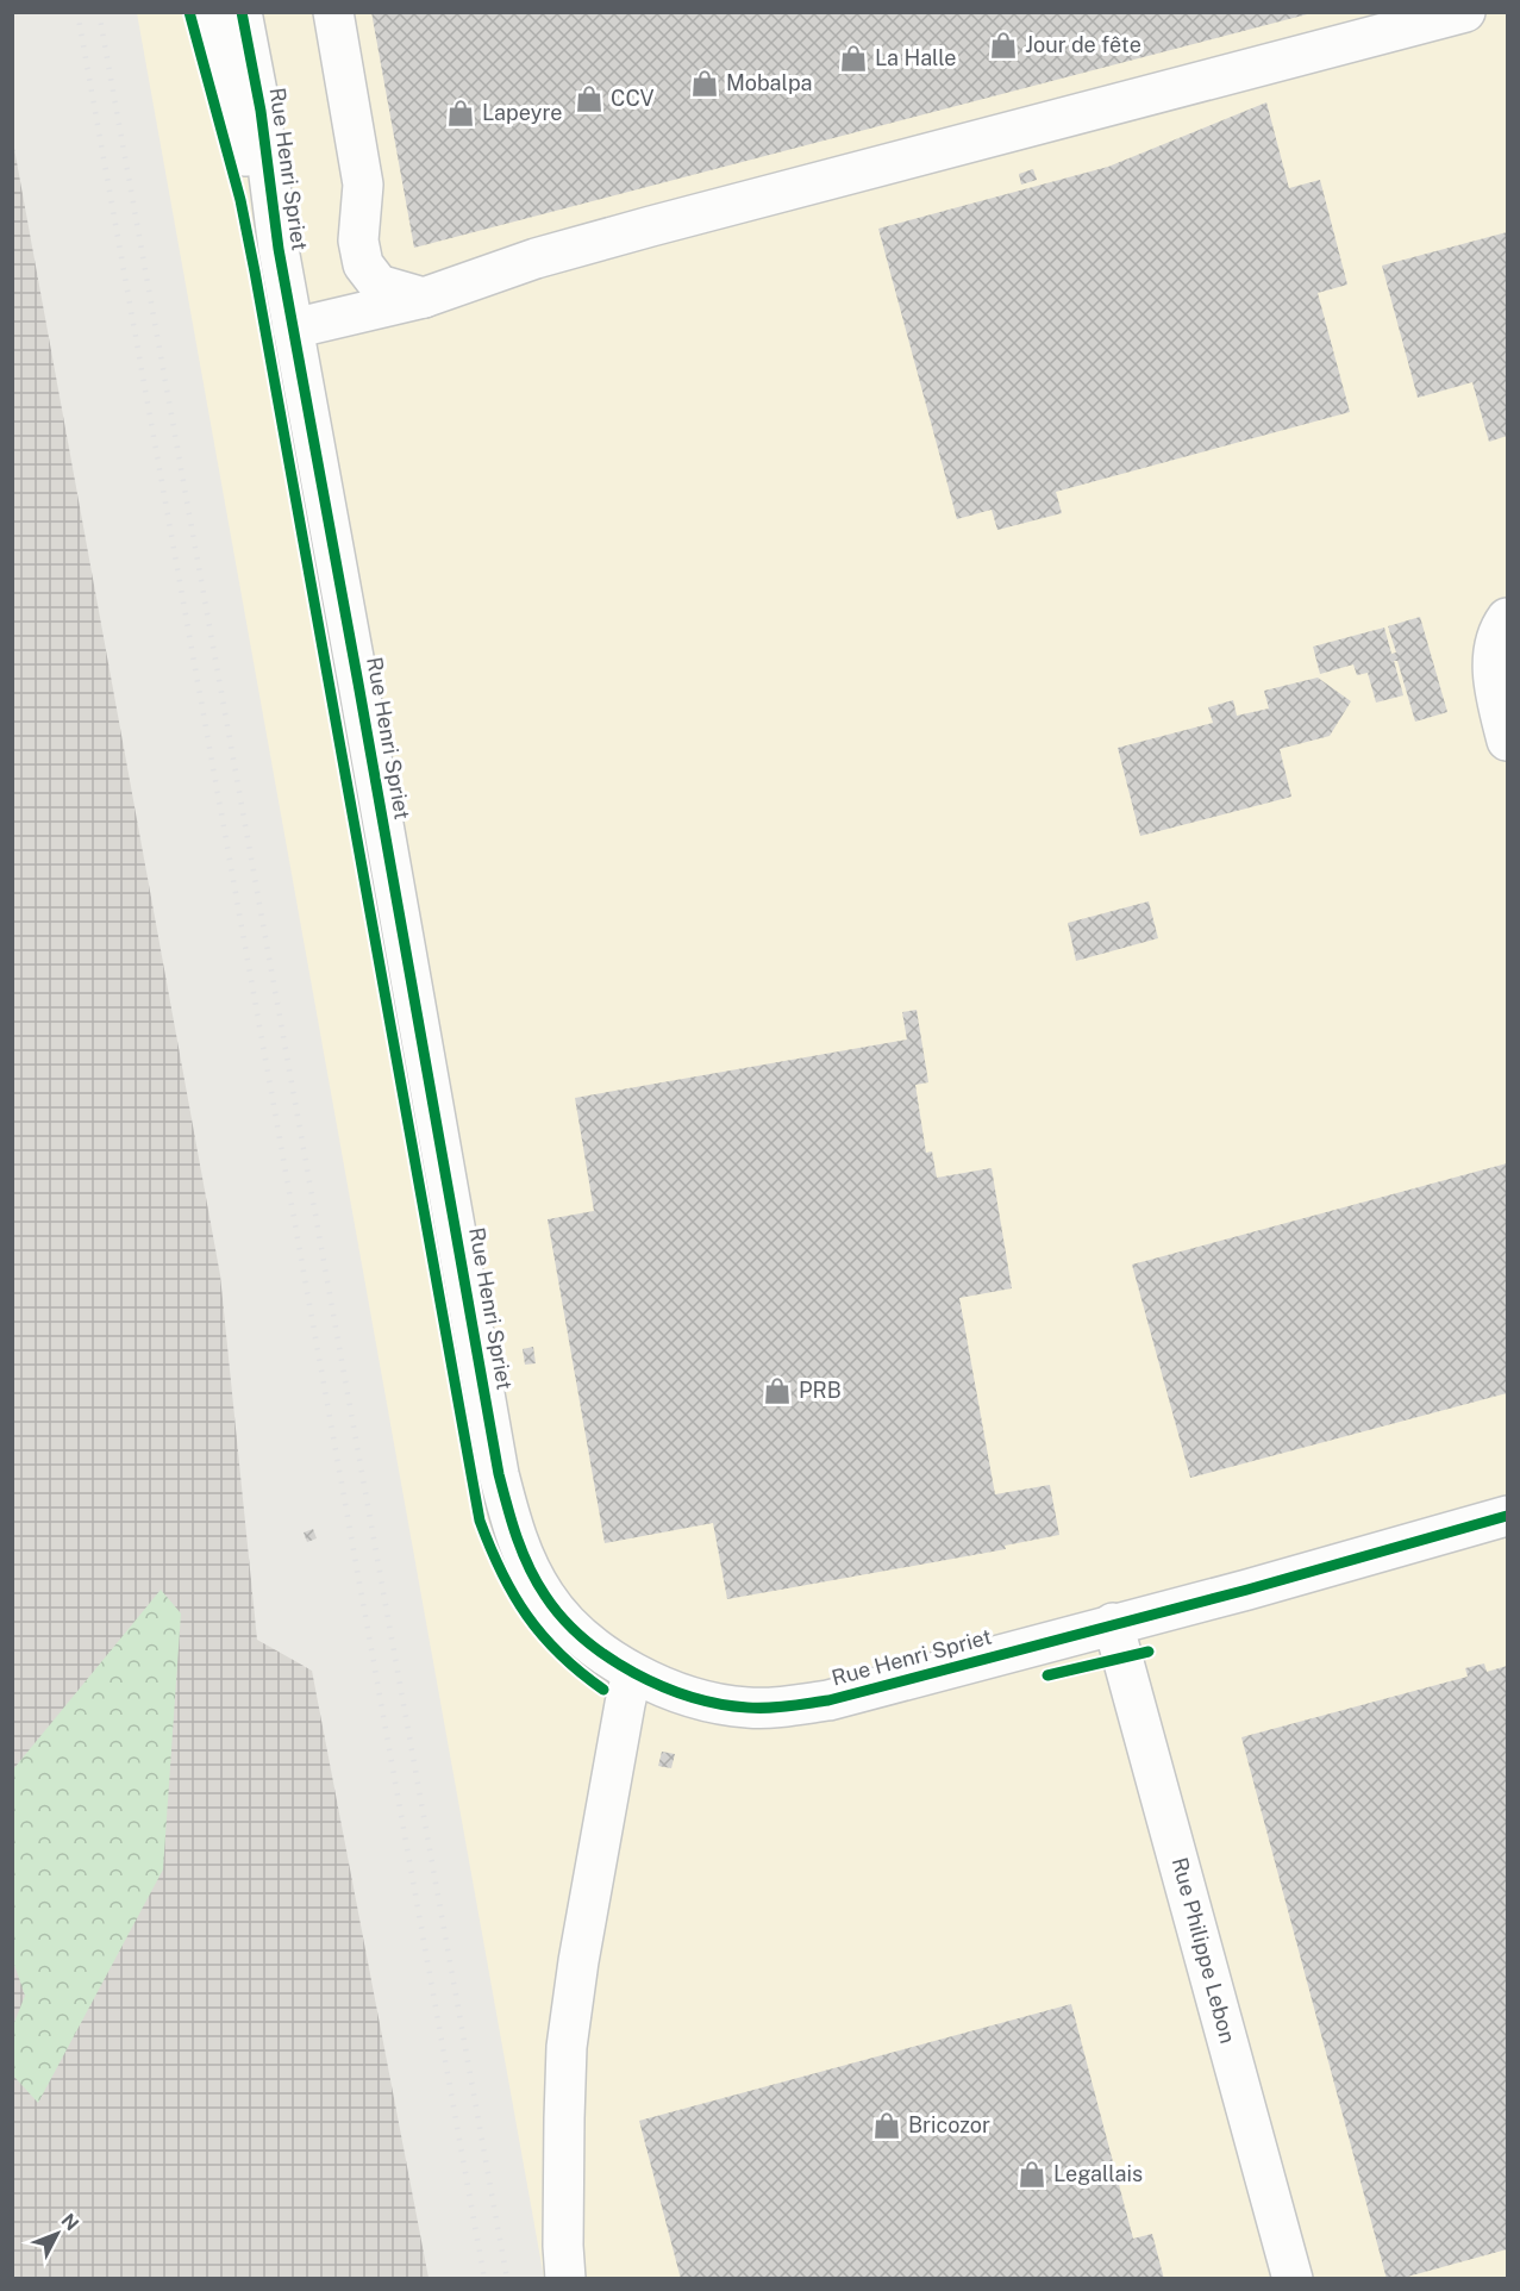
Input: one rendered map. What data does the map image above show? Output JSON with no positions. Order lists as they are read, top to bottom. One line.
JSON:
{"streets":{"street":["Rue Henri Spriet","Rue Philippe Lebon"]},"crossings":[["Rue Henri Spriet","Rue Philippe Lebon"]],"places":{"shop":["Jour de fête","La Halle","Mobalpa","CCV","Lapeyre","PRB","Bricozor","Legallais"]},"north":"top right"}
